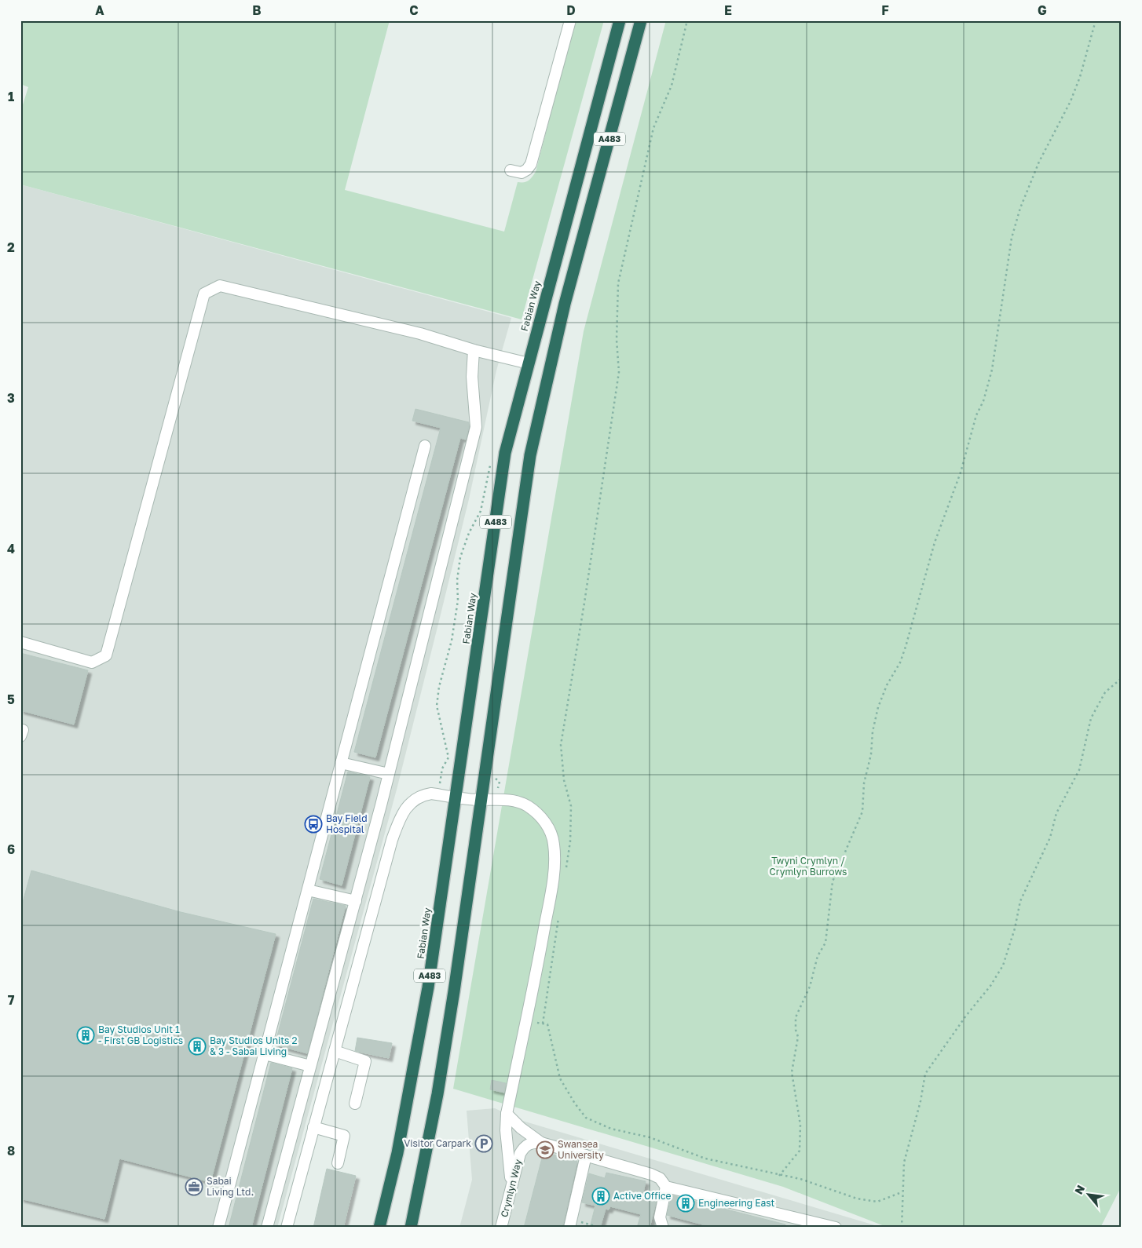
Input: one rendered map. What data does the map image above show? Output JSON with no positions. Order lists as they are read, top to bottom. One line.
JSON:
{"streets":{"highway":["A483","Fabian Way"],"street":["Crymlyn Way"]},"parks":["Twyni Crymlyn / Crymlyn Burrows"],"places":{"bus stop":["Bay Field Hospital"],"building":["Bay Studios Unit 1 - First GB Logistics","Bay Studios Units 2 & 3 - Sabai Living","Active Office","Engineering East"],"parking":["Visitor Carpark"],"school or university":["Swansea University"],"office":["Sabai Living Ltd."]},"north":"top left","grid":{"columns":["A","B","C","D","E","F","G"],"rows":["1","2","3","4","5","6","7","8"]}}
